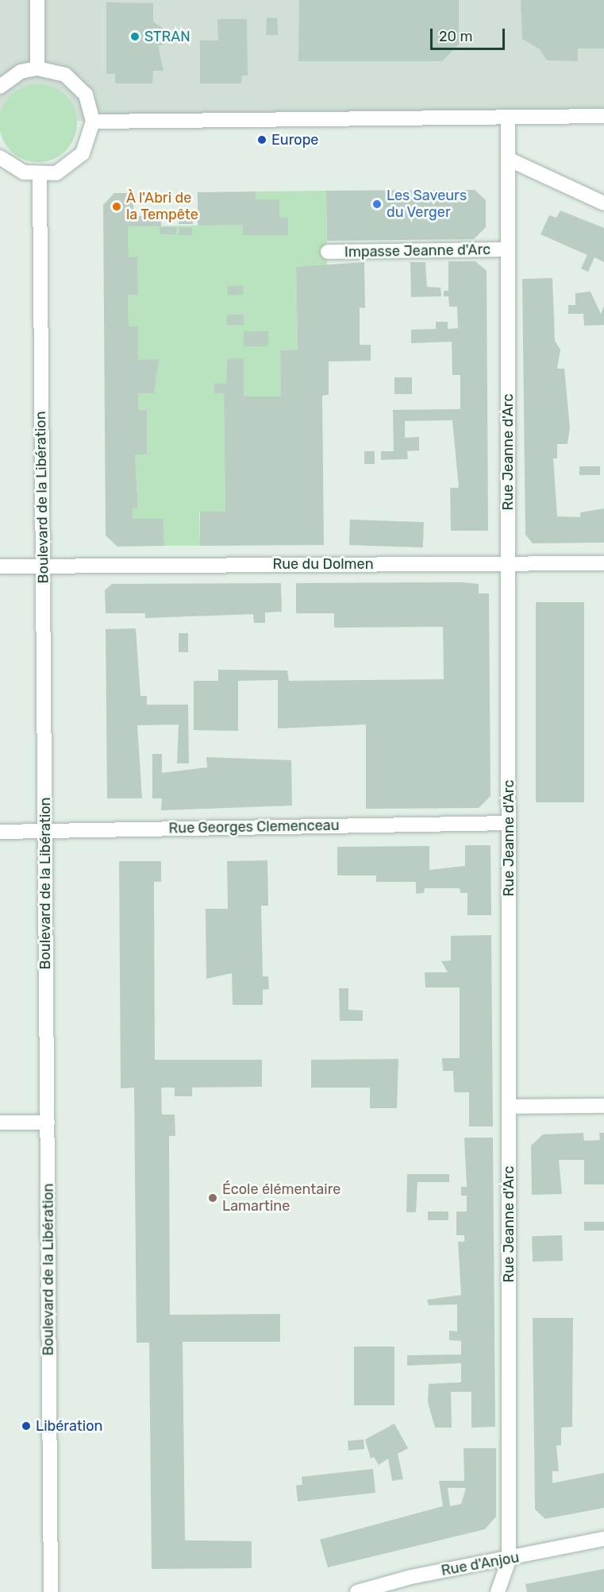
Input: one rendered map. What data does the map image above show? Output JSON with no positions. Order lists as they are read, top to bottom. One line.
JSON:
{"streets":{"street":["Impasse Jeanne d'Arc","Rue Jeanne d'Arc","Boulevard de la Libération","Rue du Dolmen","Rue Georges Clemenceau","Rue d'Anjou"]},"crossings":[["Impasse Jeanne d'Arc","Rue Jeanne d'Arc"],["Rue Jeanne d'Arc","Rue du Dolmen"],["Rue Jeanne d'Arc","Rue Georges Clemenceau"],["Rue Jeanne d'Arc","Rue d'Anjou"],["Boulevard de la Libération","Rue du Dolmen"],["Boulevard de la Libération","Rue Georges Clemenceau"]],"places":["STRAN","Europe","Les Saveurs du Verger","À l'Abri de la Tempête","École élémentaire Lamartine","Libération"],"scale_bar":"20 m"}
